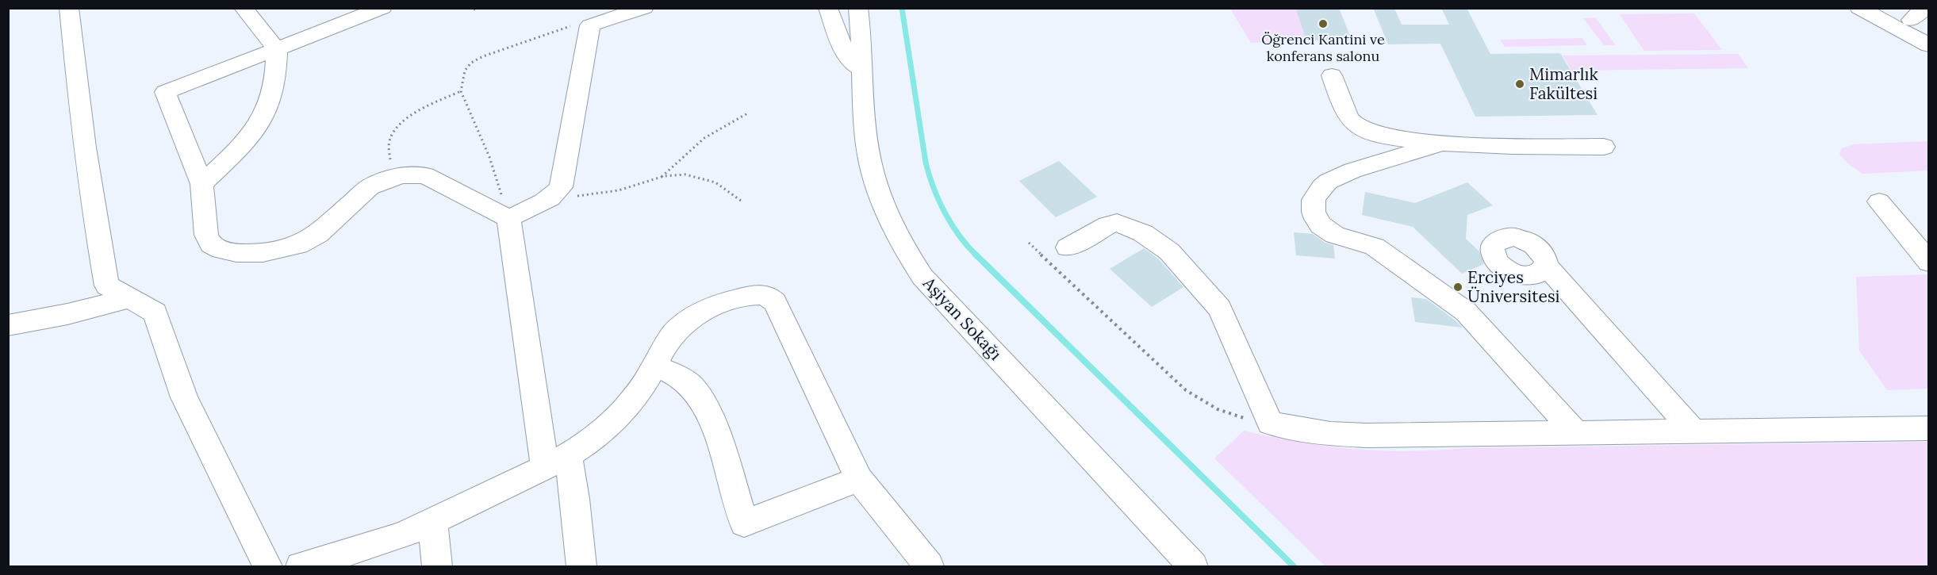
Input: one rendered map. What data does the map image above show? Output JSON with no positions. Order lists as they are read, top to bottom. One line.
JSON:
{"streets":{"street":["Aşiyan Sokağı"]},"places":["Öğrenci Kantini ve konferans salonu","Mimarlık Fakültesi","Erciyes Üniversitesi"]}
